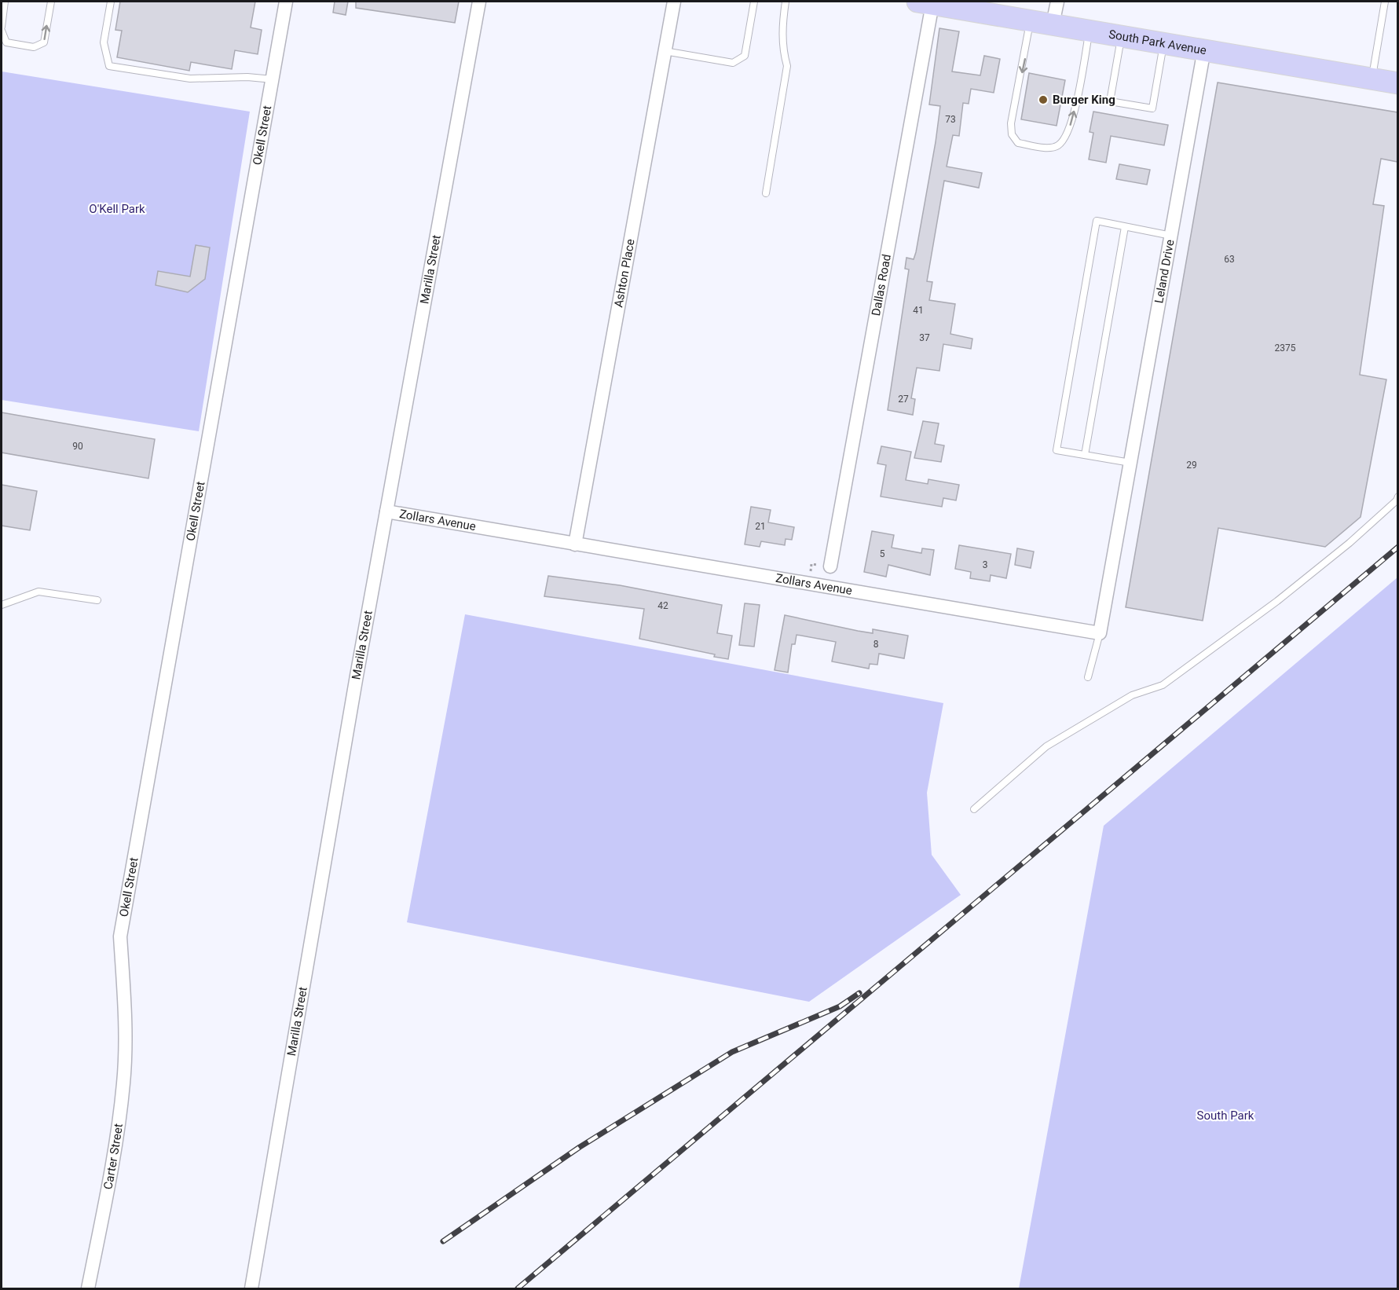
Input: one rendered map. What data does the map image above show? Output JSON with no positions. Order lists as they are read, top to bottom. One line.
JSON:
{"streets":{"main road":["South Park Avenue"],"street":["Okell Street","Marilla Street","Leland Drive","Ashton Place","Dallas Road","Zollars Avenue","Carter Street"]},"crossings":[["South Park Avenue","Leland Drive"],["South Park Avenue","Dallas Road"],["Okell Street","Carter Street"],["Marilla Street","Zollars Avenue"],["Leland Drive","Zollars Avenue"],["Ashton Place","Zollars Avenue"]],"parks":["O'Kell Park","South Park"],"places":["Burger King"],"house_numbers":["73","63","41","37","2375","27","90","29","21","5","3","42","8"]}
